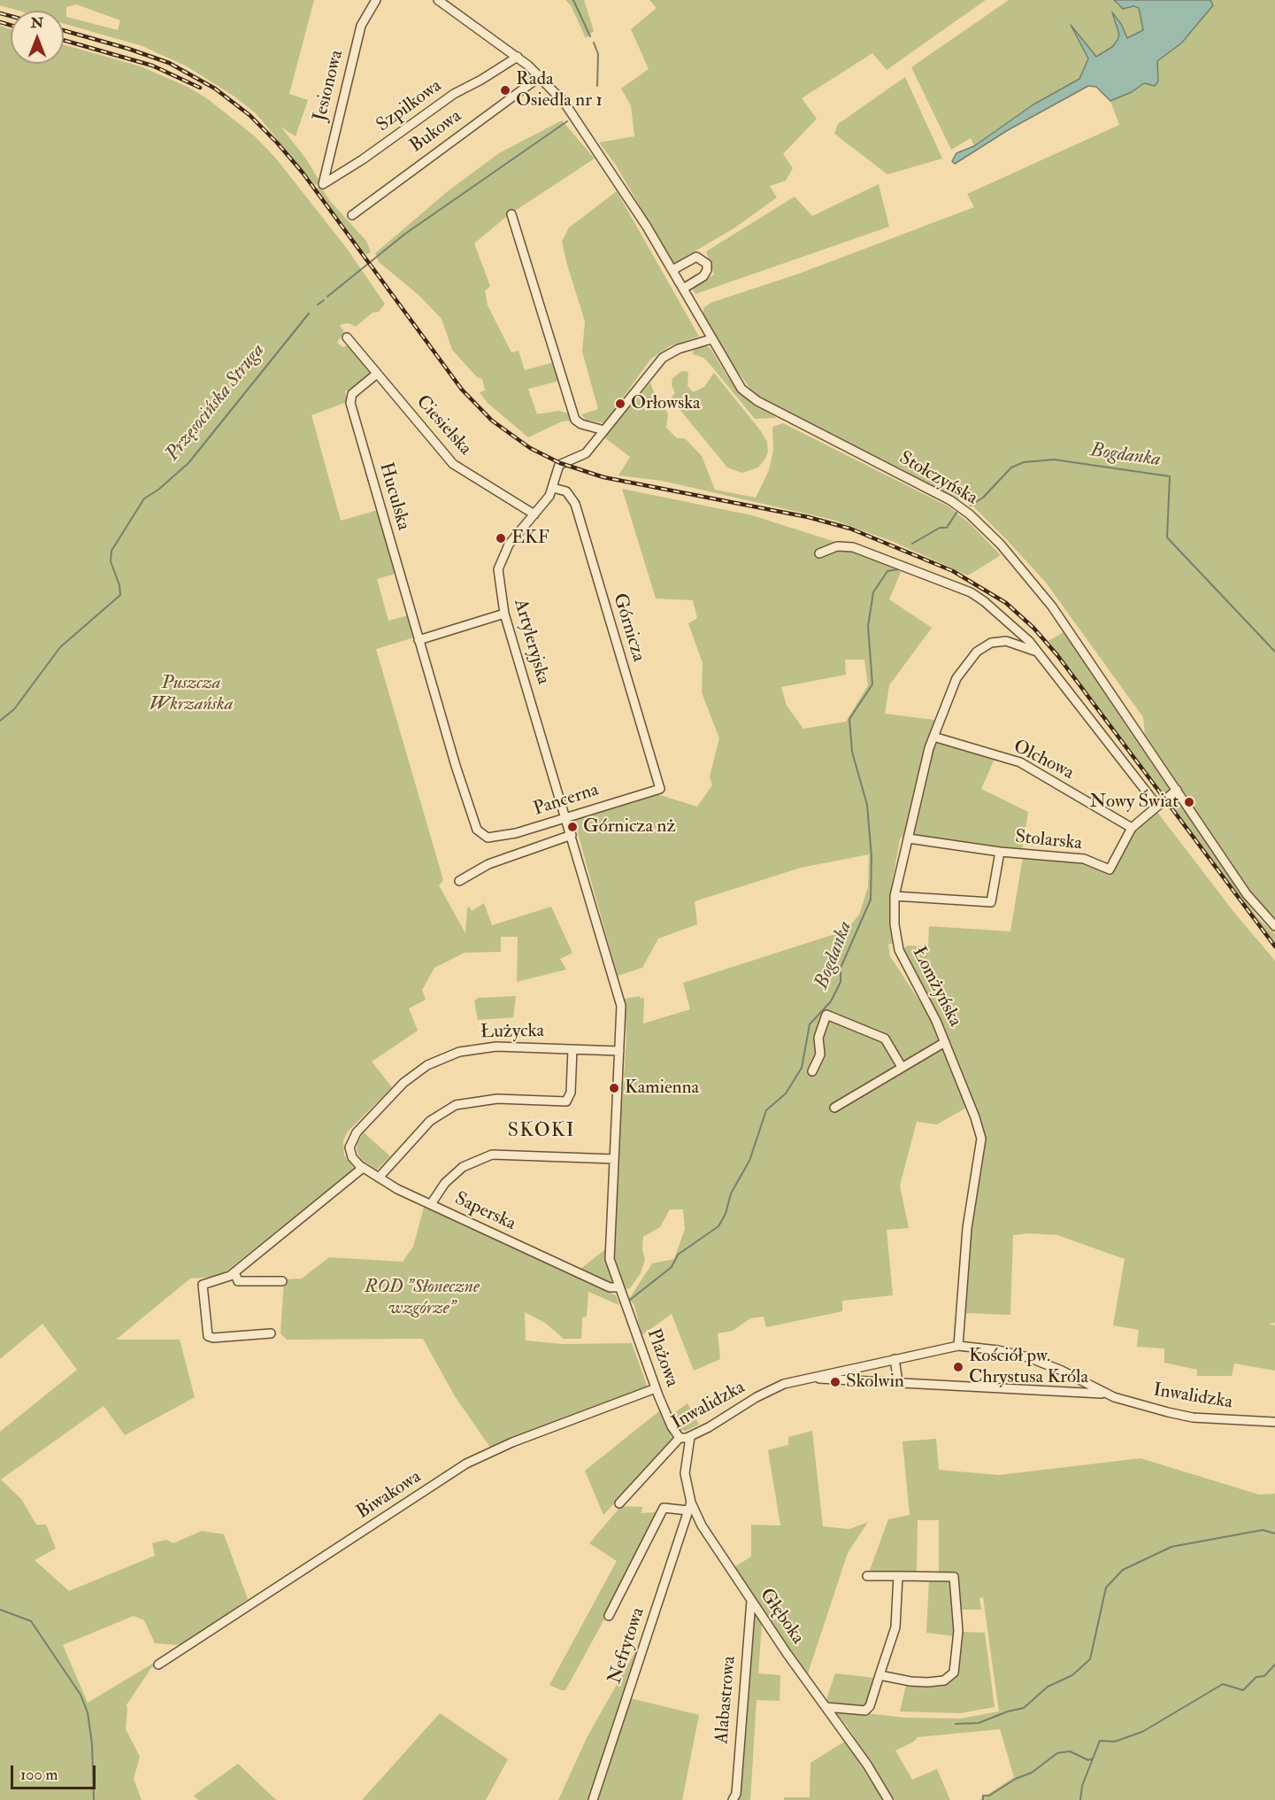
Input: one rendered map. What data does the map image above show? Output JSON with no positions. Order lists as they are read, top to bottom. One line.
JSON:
{"streets":{"street":["Jesionowa","Szpilkowa","Bukowa","Ciesielska","Stołczyńska","Huculska","Górnicza","Artyleryjska","Olchowa","Pancerna","Stolarska","Łomżyńska","Łużycka","Saperska","Plażowa","Inwalidzka","Biwakowa","Głęboka","Nefrytowa","Alabastrowa"]},"crossings":[["Jesionowa","Szpilkowa"],["Szpilkowa","Stołczyńska"],["Bukowa","Stołczyńska"],["Ciesielska","Huculska"],["Ciesielska","Artyleryjska"],["Stołczyńska","Stolarska"],["Huculska","Pancerna"],["Górnicza","Artyleryjska"],["Górnicza","Pancerna"],["Artyleryjska","Pancerna"],["Olchowa","Stolarska"],["Olchowa","Łomżyńska"],["Stolarska","Łomżyńska"],["Łomżyńska","Inwalidzka"],["Łużycka","Saperska"],["Saperska","Plażowa"],["Plażowa","Inwalidzka"],["Plażowa","Biwakowa"],["Inwalidzka","Głęboka"],["Głęboka","Nefrytowa"],["Głęboka","Alabastrowa"]],"districts":["SKOKI"],"water":["Przęsocińska Struga","Bogdanka"],"parks":["Puszcza Wkrzańska","ROD \"Słoneczne wzgórze\""],"places":["Rada Osiedla nr 1","Orłowska","EKF","Nowy Świat","Górnicza nż","Kamienna","Kościół pw. Chrystusa Króla","Skolwin"],"scale_bar":"100 m","north":"top"}
